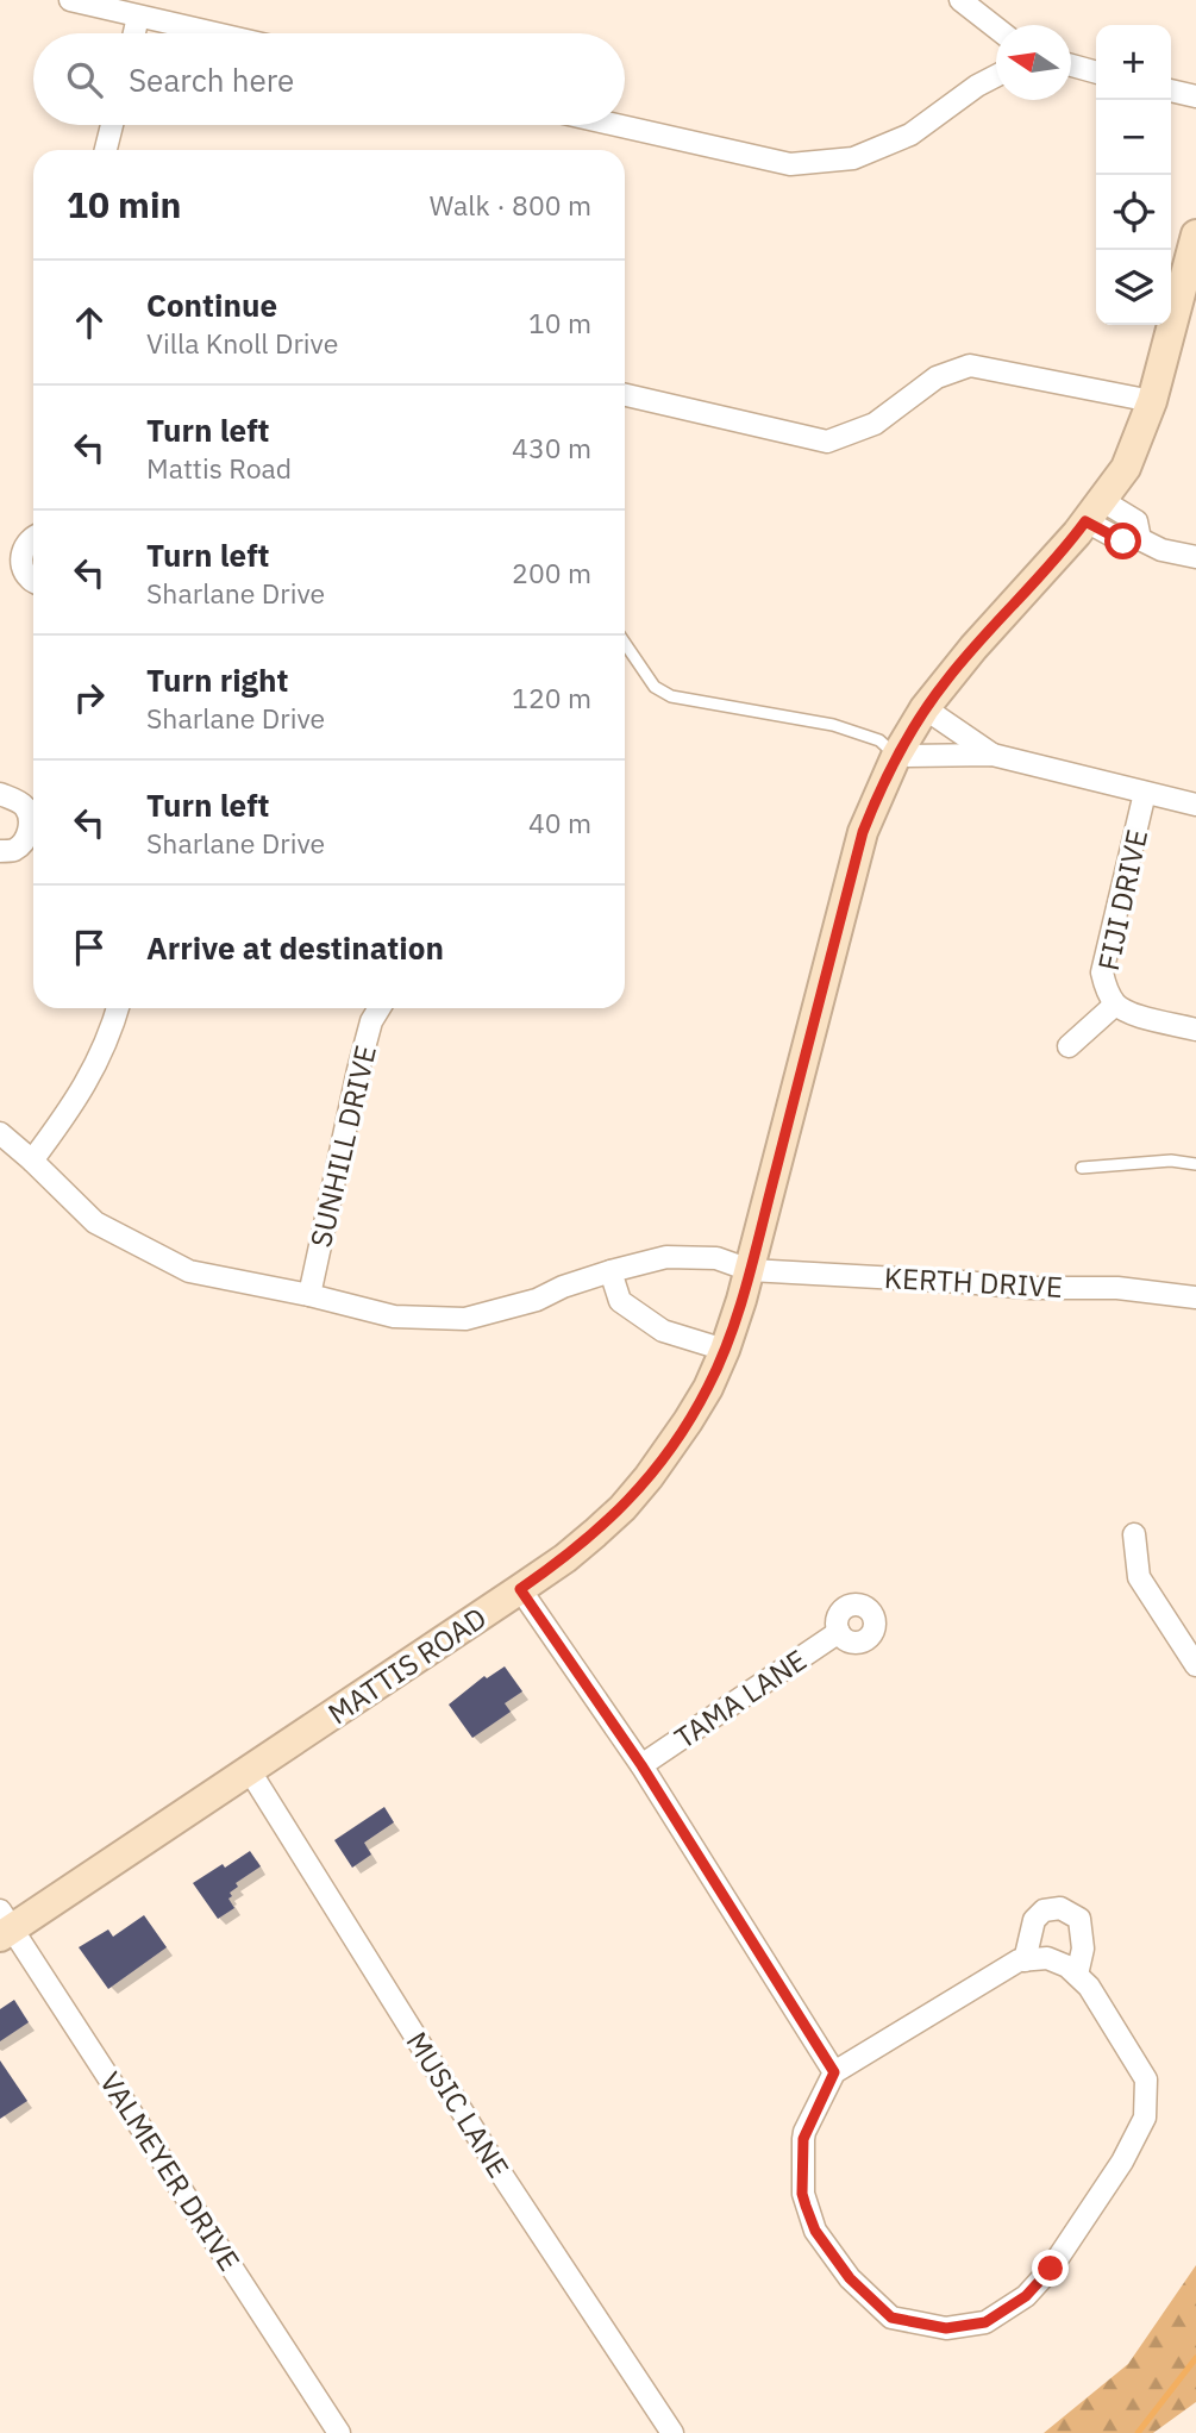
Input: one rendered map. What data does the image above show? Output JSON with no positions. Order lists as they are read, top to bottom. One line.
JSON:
{"streets":{"main road":["MATTIS ROAD"],"street":["FIJI DRIVE","SUNHILL DRIVE","KERTH DRIVE","TAMA LANE","MUSIC LANE","VALMEYER DRIVE"]},"crossings":[["SUNHILL DRIVE","KERTH DRIVE"],["KERTH DRIVE","MATTIS ROAD"],["MATTIS ROAD","MUSIC LANE"],["MATTIS ROAD","VALMEYER DRIVE"]],"north":"left","page":{"map_buttons":["+","−"],"search":"Search here","heading":["10 min","Walk · 800 m"],"list":[["Continue","Villa Knoll Drive","10 m"],["Turn left","Mattis Road","430 m"],["Turn left","Sharlane Drive","200 m"],["Turn right","Sharlane Drive","120 m"],["Turn left","Sharlane Drive","40 m"],"Arrive at destination"]}}
